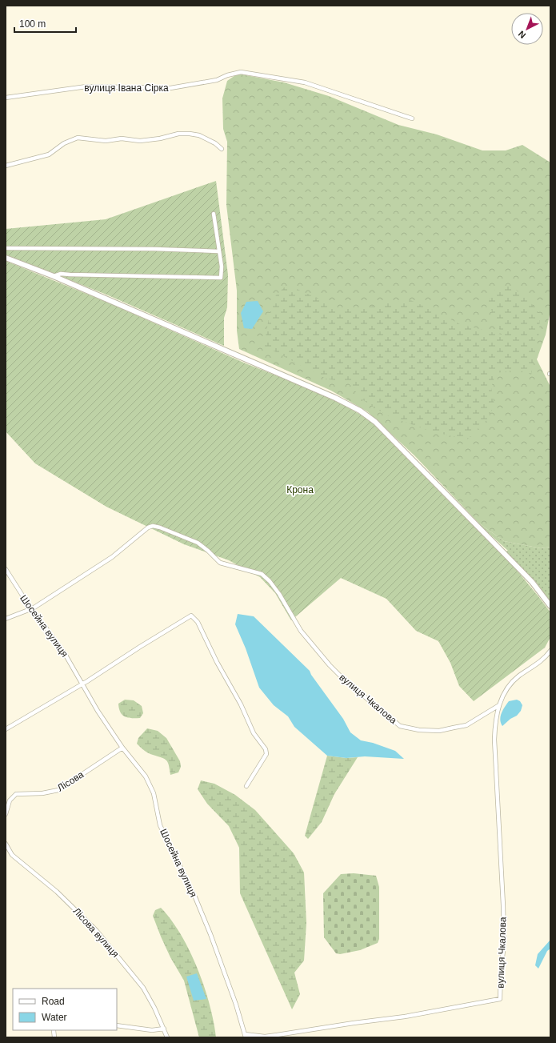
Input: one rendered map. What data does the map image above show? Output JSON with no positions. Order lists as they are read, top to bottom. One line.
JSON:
{"streets":{"street":["вулиця Івана Сірка","Шосейна вулиця","вулиця Чкалова","Лісова","Лісова вулиця"]},"crossings":[["Шосейна вулиця","вулиця Чкалова"],["Шосейна вулиця","Лісова"]],"parks":["Крона"],"legend":["Road","Water"],"scale_bar":"100 m","north":"bottom left"}
